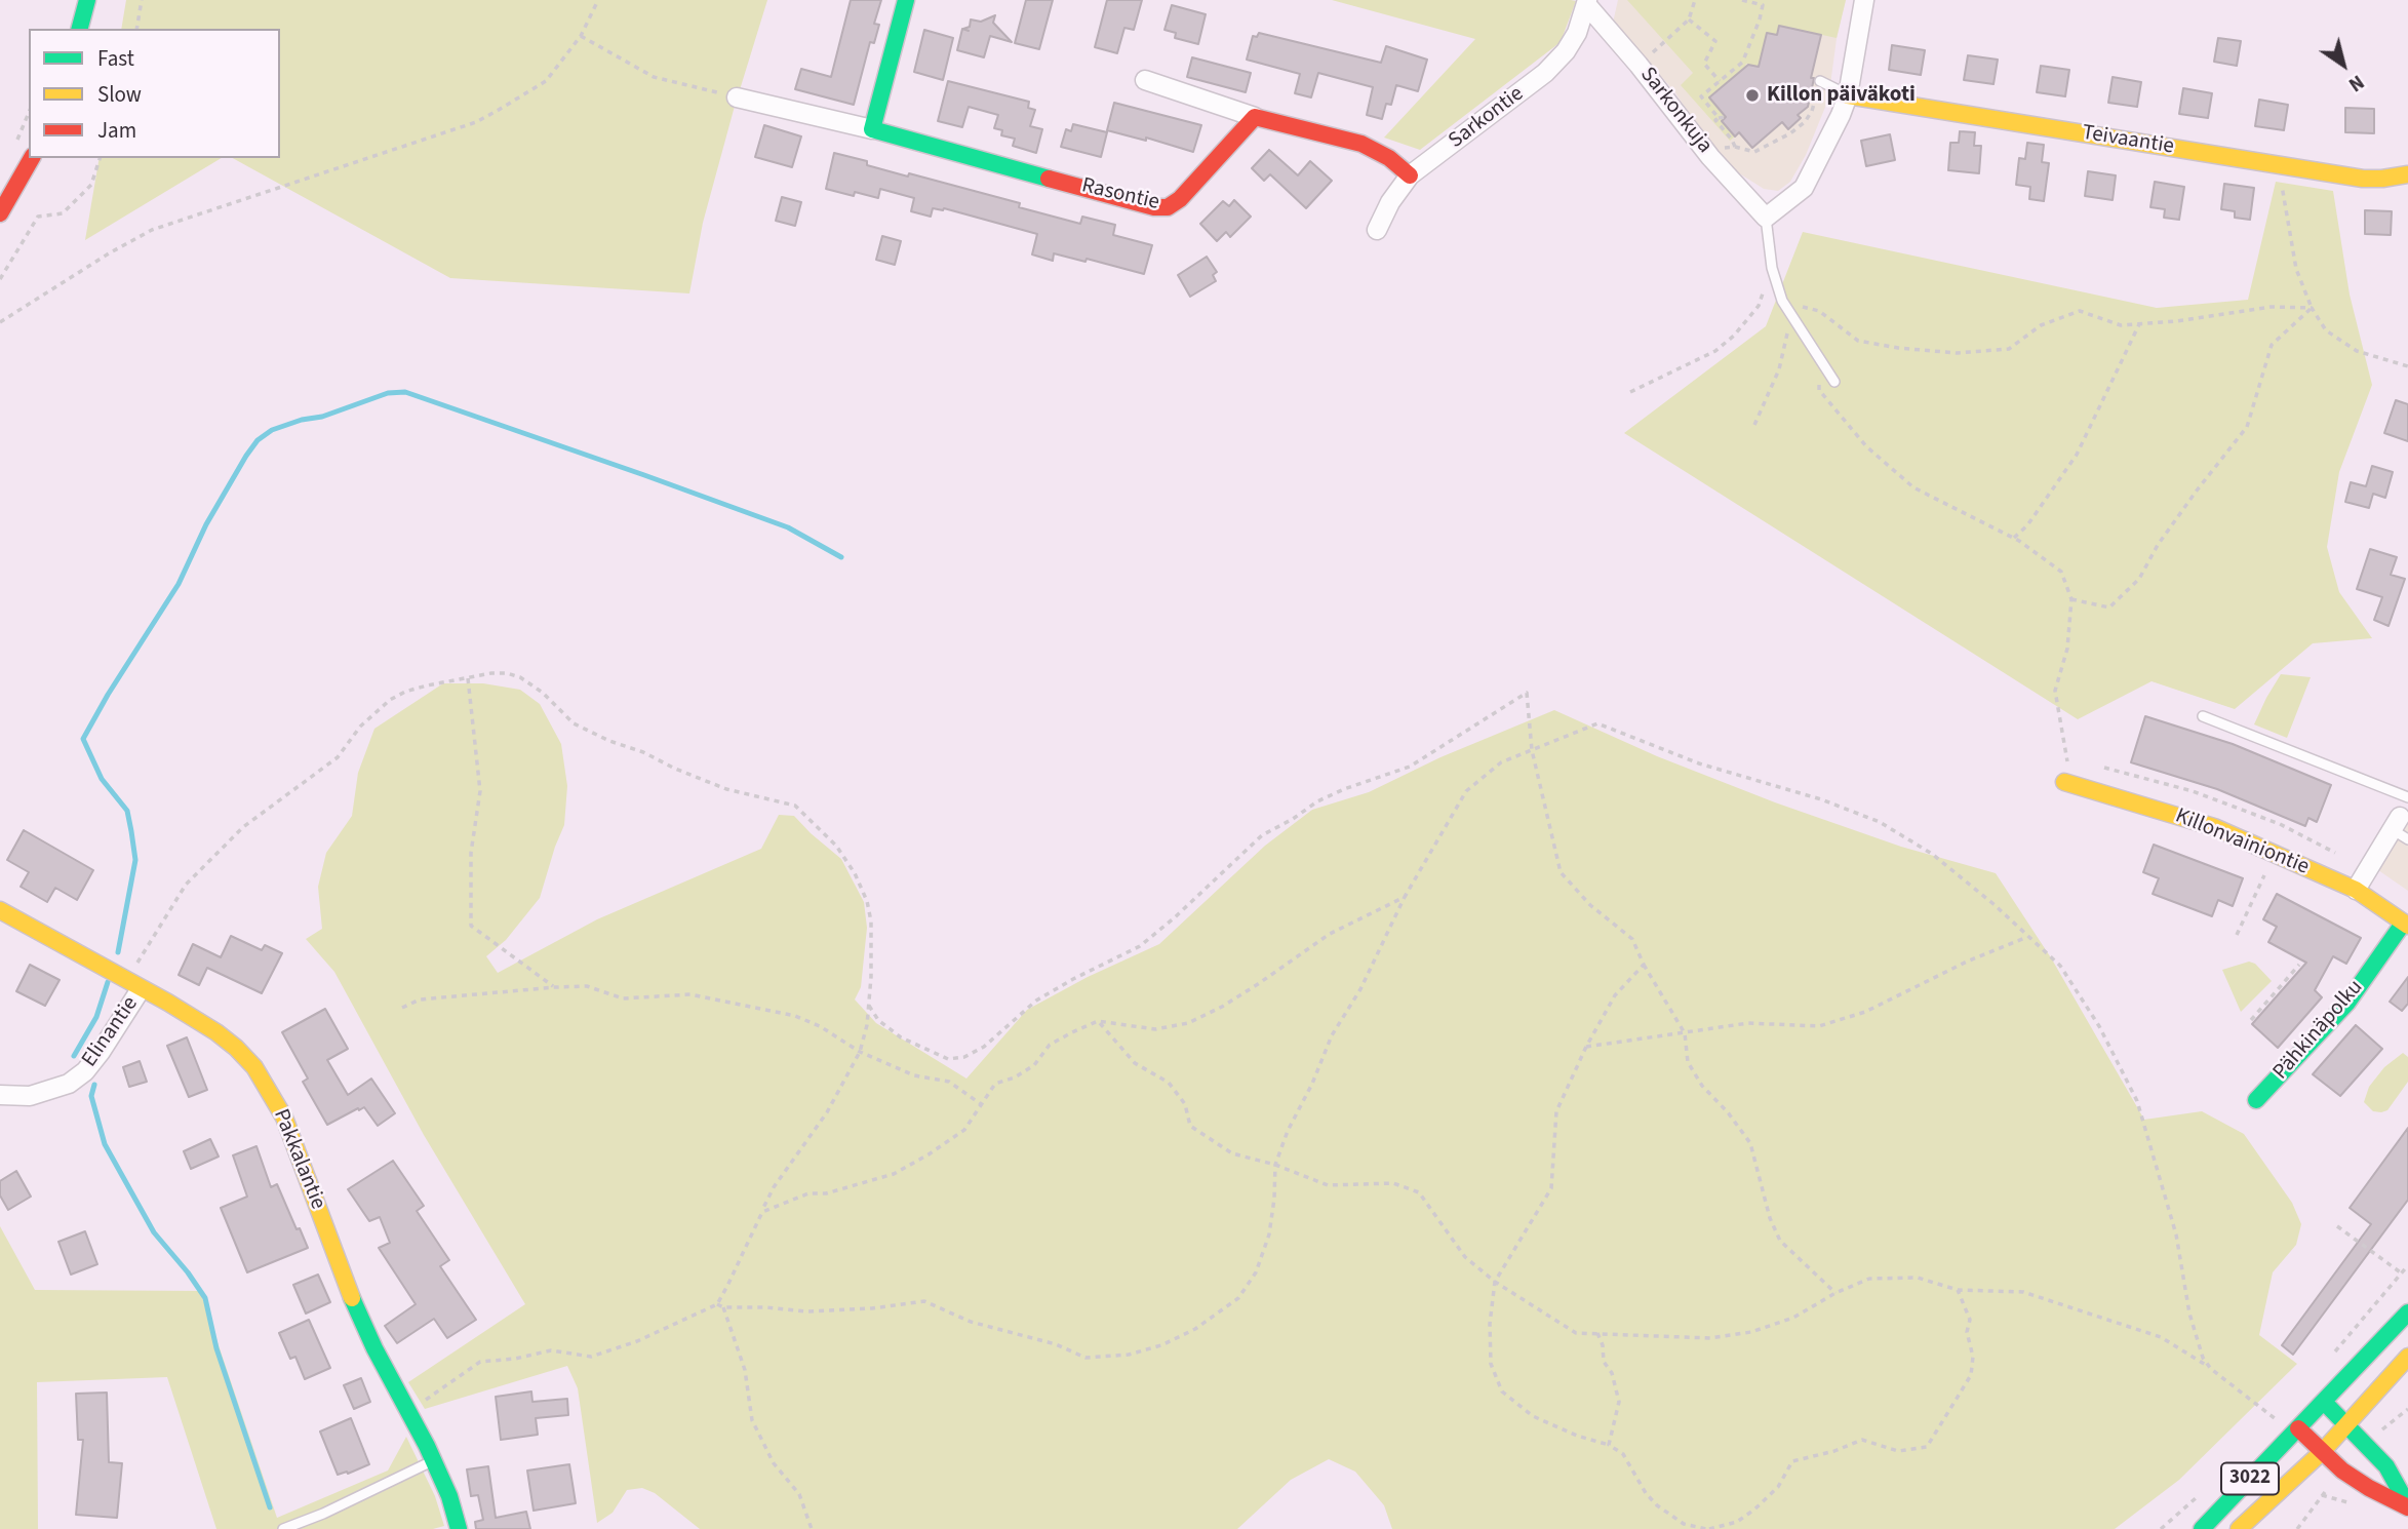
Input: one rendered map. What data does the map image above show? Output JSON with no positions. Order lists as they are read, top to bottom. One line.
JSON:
{"streets":{"street":["Sarkonkuja","Sarkontie","Teivaantie","Rasontie","Killonvainiontie","Pähkinäpolku","Elinantie","Pakkalantie","3022"]},"crossings":[["Sarkonkuja","Sarkontie"],["Killonvainiontie","Pähkinäpolku"],["Elinantie","Pakkalantie"]],"places":["Killon päiväkoti"],"legend":["Fast","Slow","Jam"],"north":"bottom right"}
